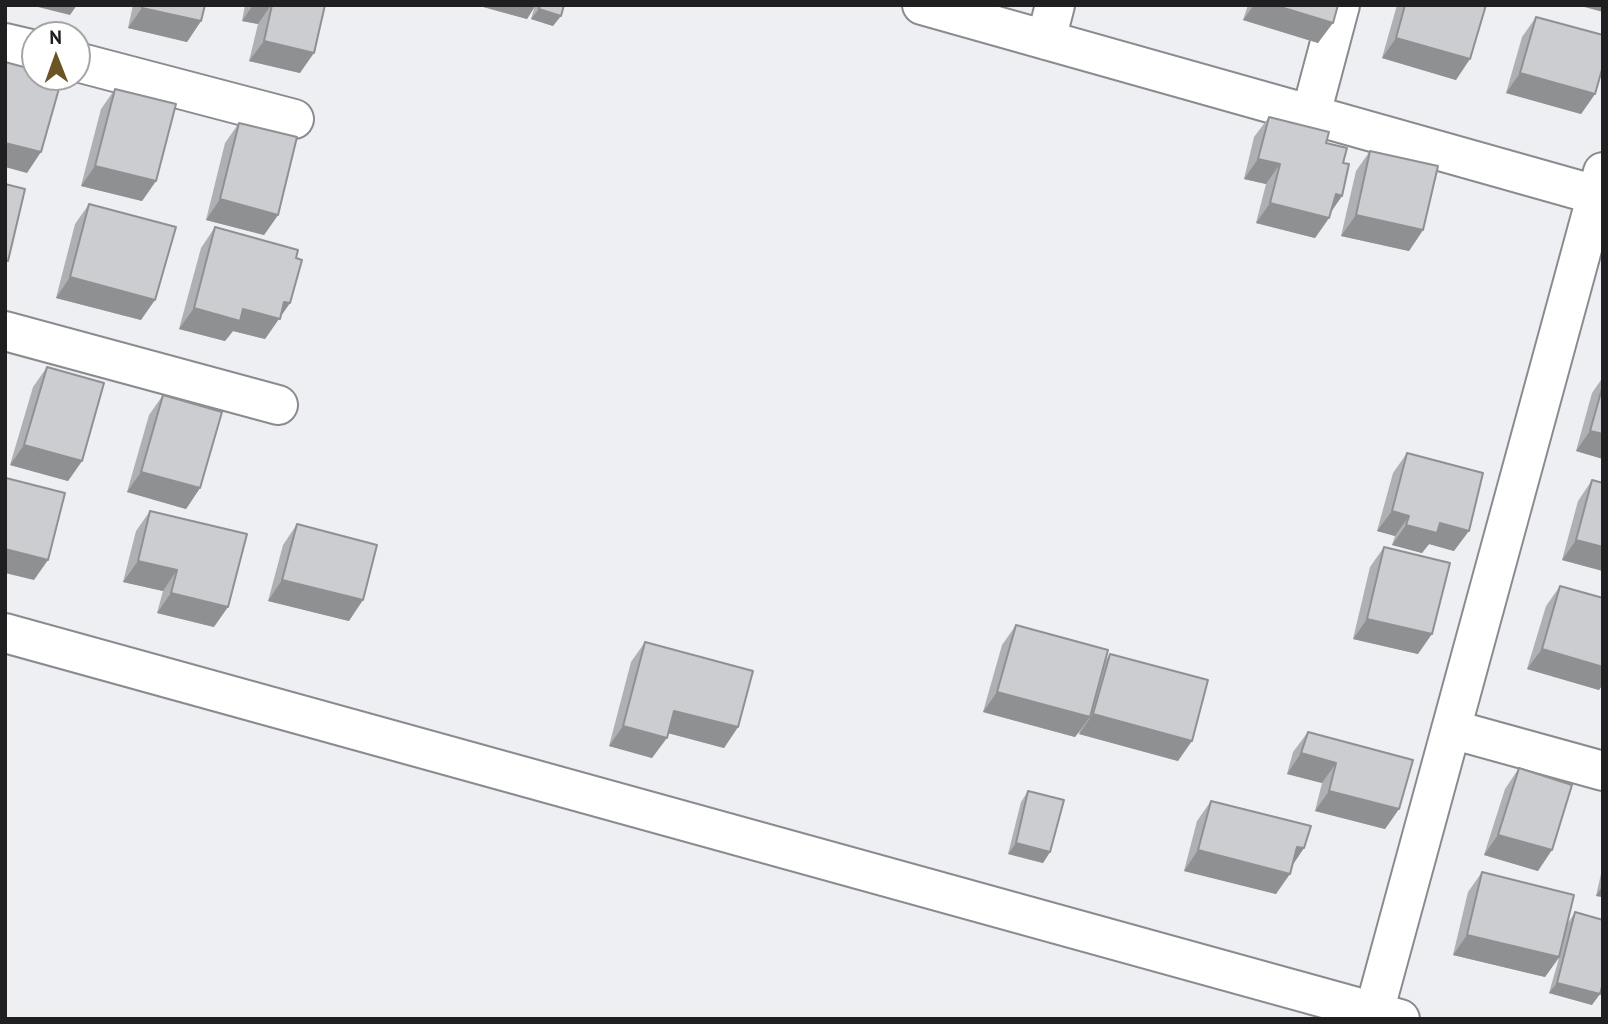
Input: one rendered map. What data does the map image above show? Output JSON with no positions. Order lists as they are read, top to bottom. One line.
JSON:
{"north":"top"}
